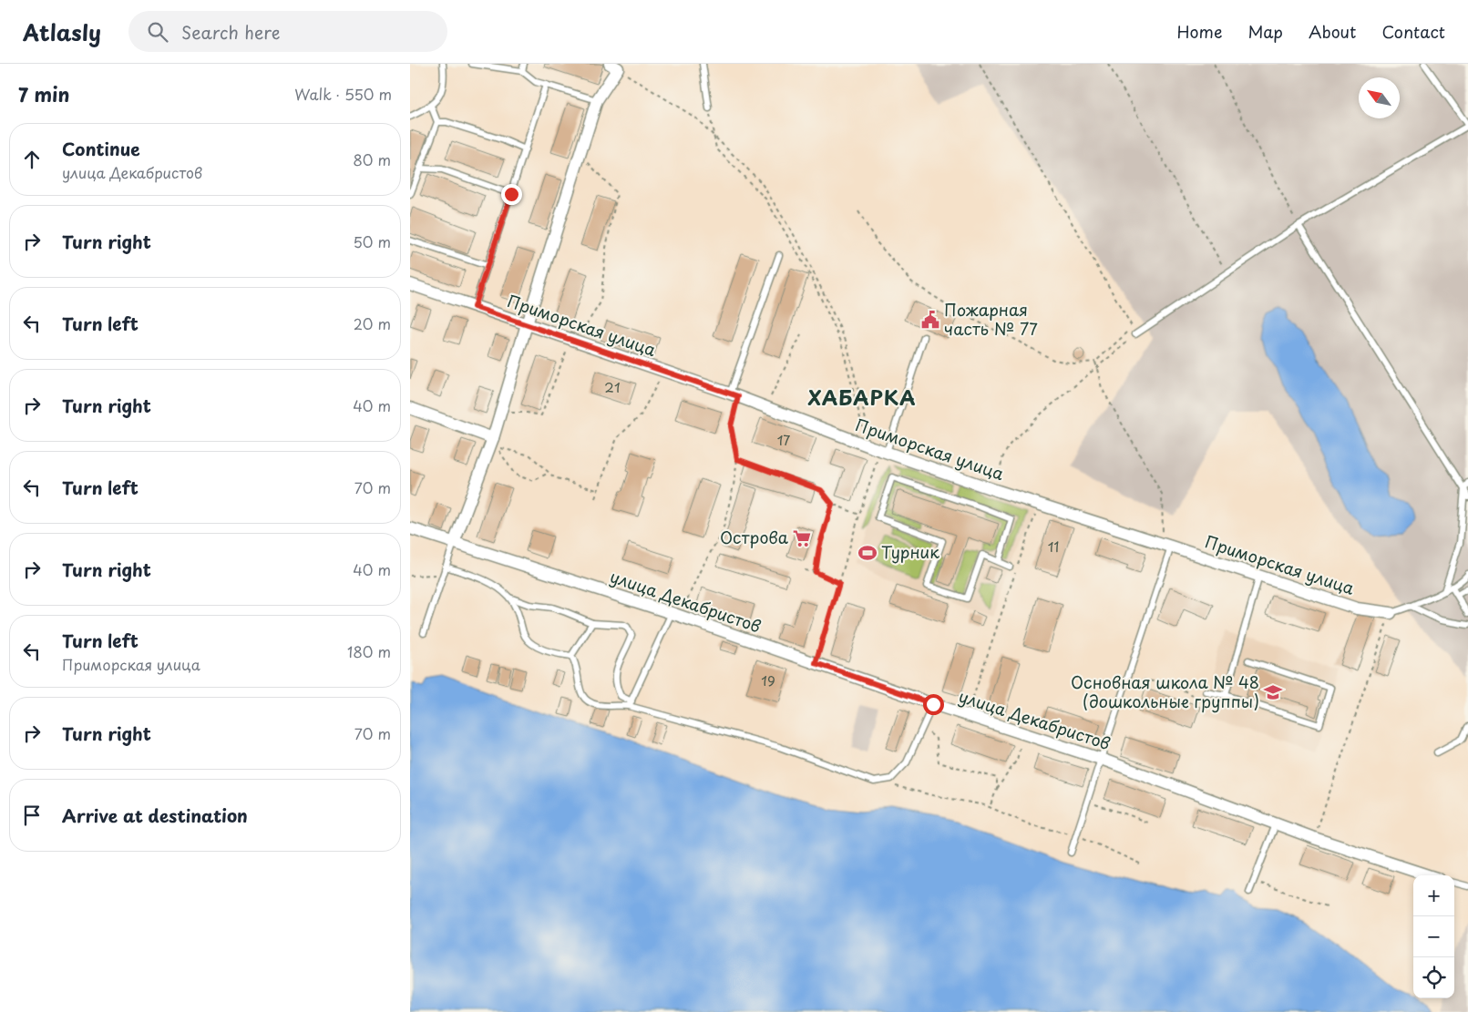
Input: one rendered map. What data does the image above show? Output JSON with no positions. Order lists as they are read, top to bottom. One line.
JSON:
{"streets":{"street":["Приморская улица","улица Декабристов"]},"districts":["ХАБАРКА"],"places":{"public building":["Пожарная часть № 77"],"supermarket":["Острова"],"sports":["Турник"],"school or university":["Основная школа № 48 (дошкольные группы)"]},"house_numbers":["21","17","11","19"],"north":"top left","page":{"header":"Atlasly","search":"Search here","nav":["Home","Map","About","Contact"],"heading":["7 min","Walk · 550 m"],"list":[["Continue","улица Декабристов","80 m"],["Turn right","50 m"],["Turn left","20 m"],["Turn right","40 m"],["Turn left","70 m"],["Turn right","40 m"],["Turn left","Приморская улица","180 m"],["Turn right","70 m"],"Arrive at destination"],"map_buttons":["+","−"]}}
